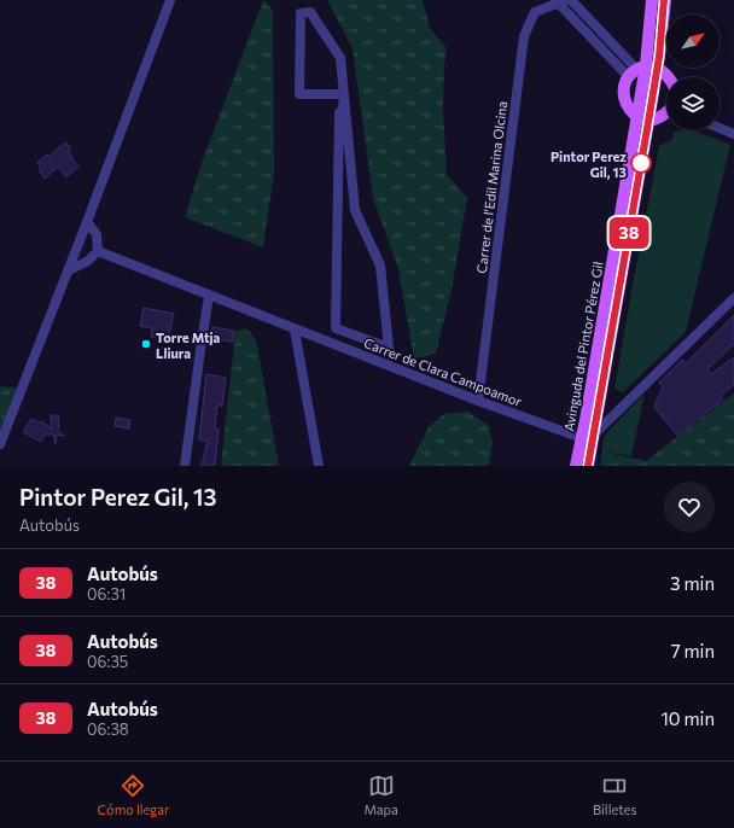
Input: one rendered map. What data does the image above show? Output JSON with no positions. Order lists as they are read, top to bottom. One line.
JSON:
{"streets":{"main road":["Avinguda del Pintor Pérez Gil"],"street":["Carrer de l'Edil Marina Olcina","Carrer de Clara Campoamor"]},"crossings":[["Carrer de l'Edil Marina Olcina","Carrer de Clara Campoamor"],["Avinguda del Pintor Pérez Gil","Carrer de Clara Campoamor"]],"places":["Pintor Perez Gil, 13","Torre Mtja Lliura"],"lines":["bus line 38"],"north":"top right","page":{"on_map":"38","heading":["Pintor Perez Gil, 13","Autobús"],"list":[{"mark":"38","name":"Autobús","note":"06:31","value":"3 min"},{"mark":"38","name":"Autobús","note":"06:35","value":"7 min"},{"mark":"38","name":"Autobús","note":"06:38","value":"10 min"}],"tabs":["Cómo llegar","Mapa","Billetes"]}}
